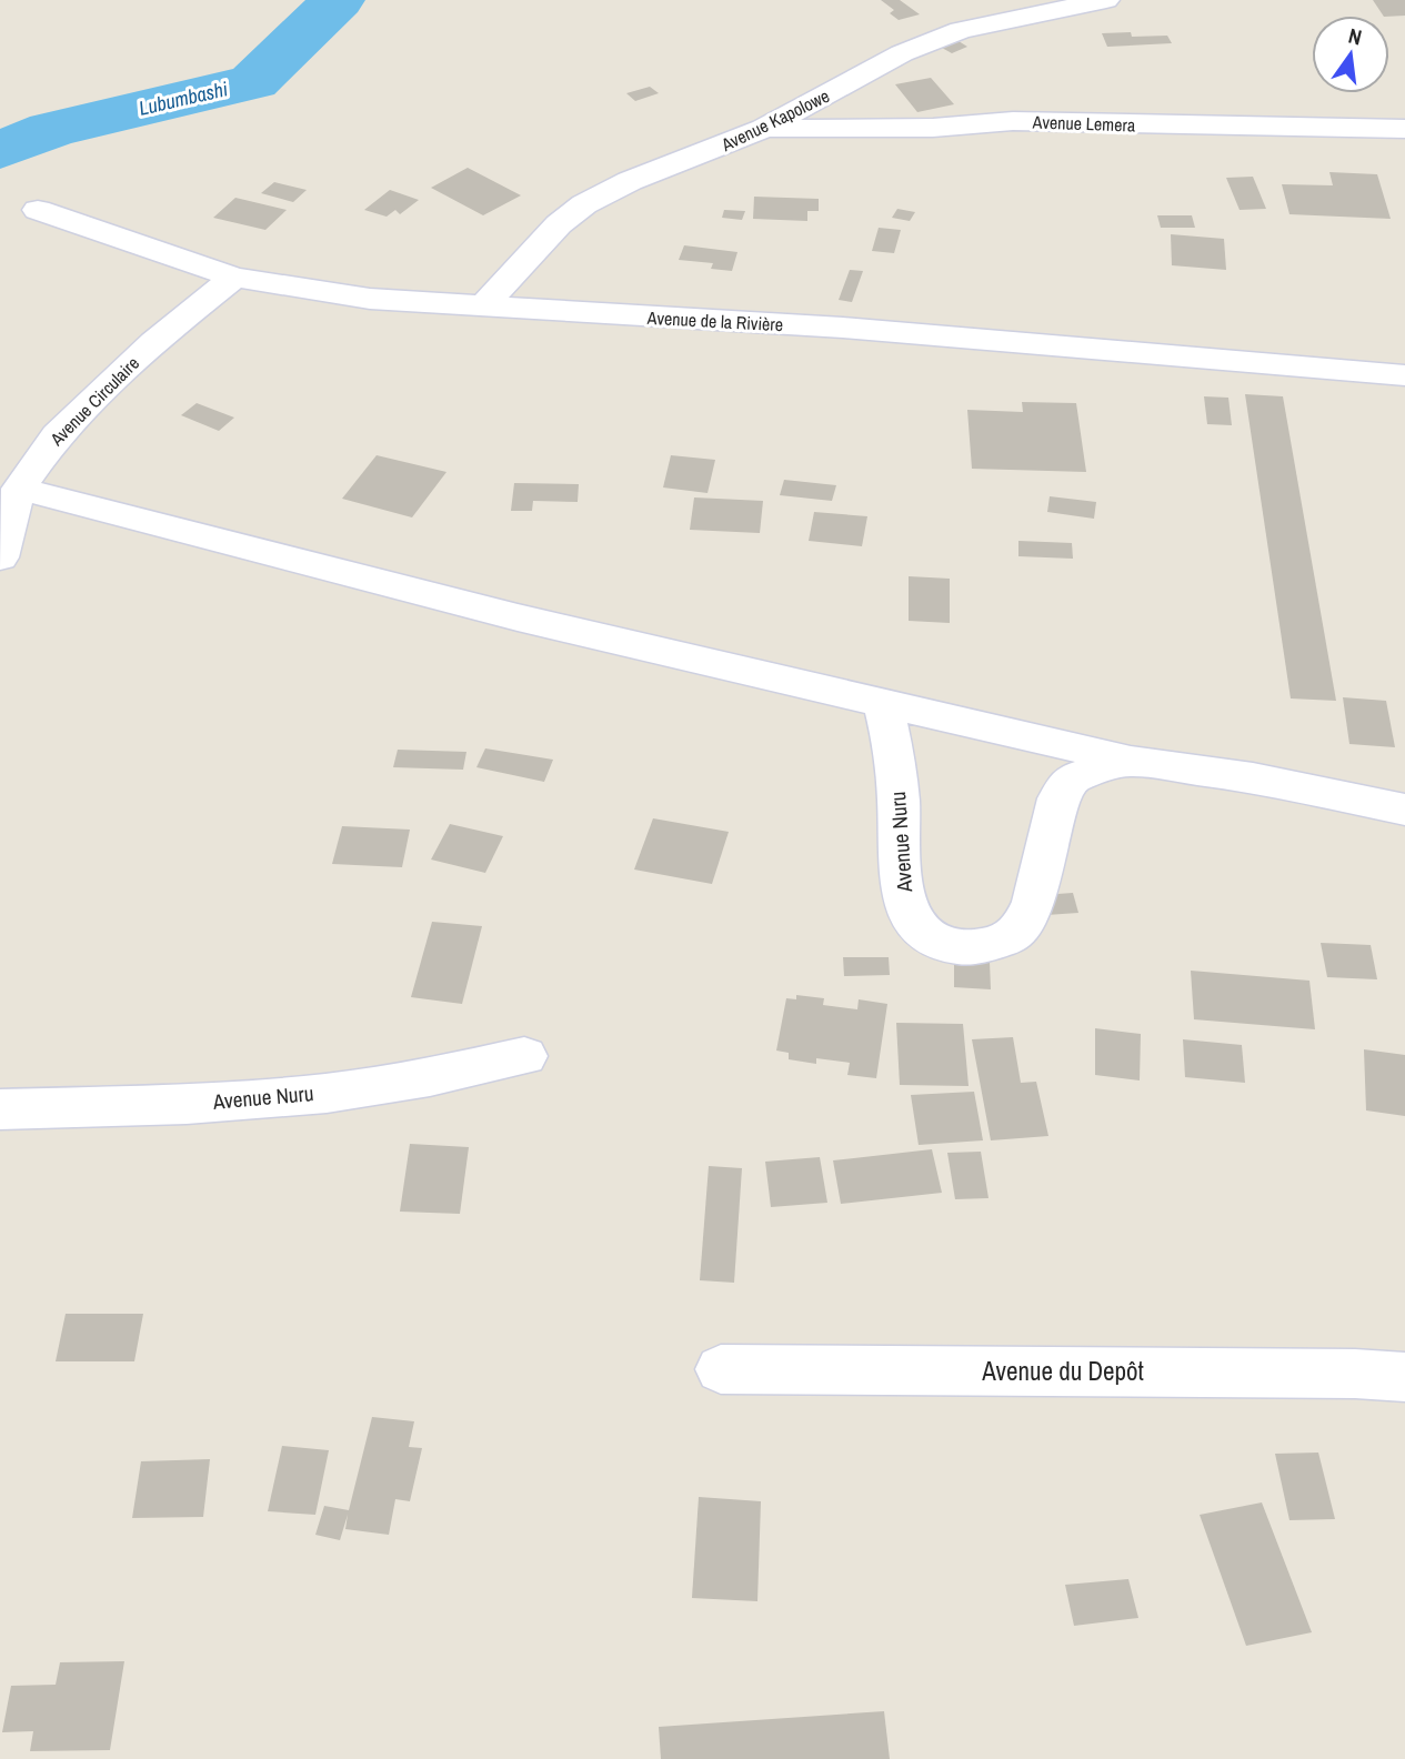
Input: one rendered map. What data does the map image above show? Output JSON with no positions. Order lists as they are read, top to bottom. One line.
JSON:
{"streets":{"street":["Avenue Kapolowe","Avenue Lemera","Avenue de la Rivière","Avenue Circulaire","Avenue Nuru","Avenue du Depôt"]},"crossings":[["Avenue Kapolowe","Avenue Lemera"],["Avenue Kapolowe","Avenue de la Rivière"],["Avenue de la Rivière","Avenue Circulaire"]],"water":["Lubumbashi"],"north":"top"}
